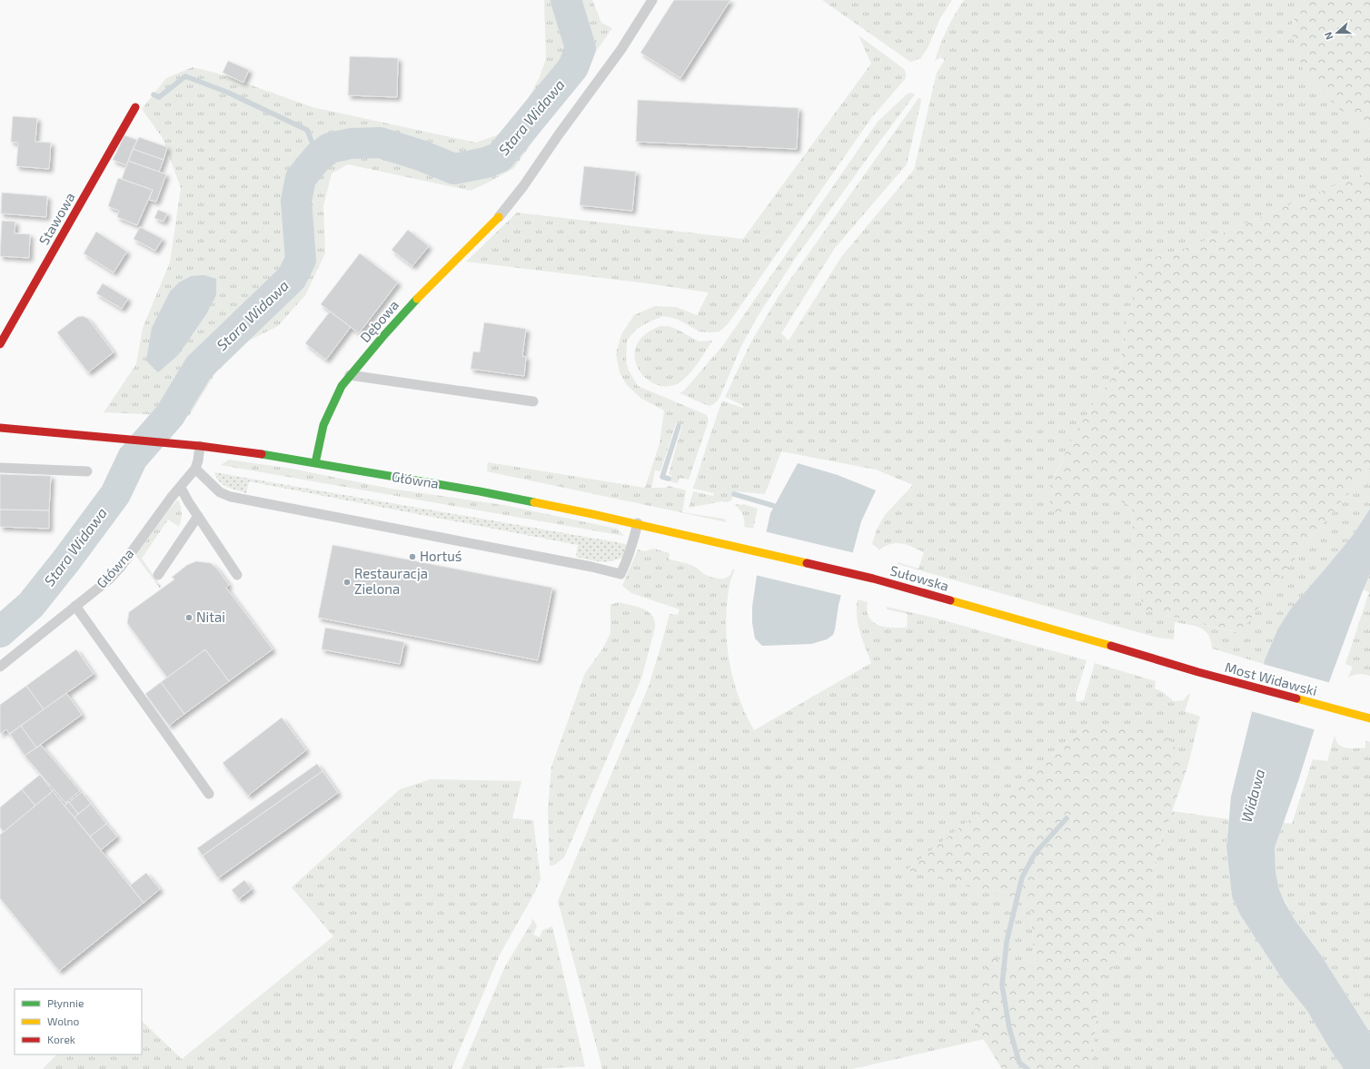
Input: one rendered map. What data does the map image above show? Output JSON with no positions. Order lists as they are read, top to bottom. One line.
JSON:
{"streets":{"main road":["Stawowa","Dębowa","Główna","Sułowska","Most Widawski"]},"crossings":[["Dębowa","Główna"],["Główna","Sułowska"],["Sułowska","Most Widawski"]],"water":["Stara Widawa","Widawa"],"places":["Hortuś","Restauracja Zielona","Nitai"],"legend":["Płynnie","Wolno","Korek"],"north":"left"}
